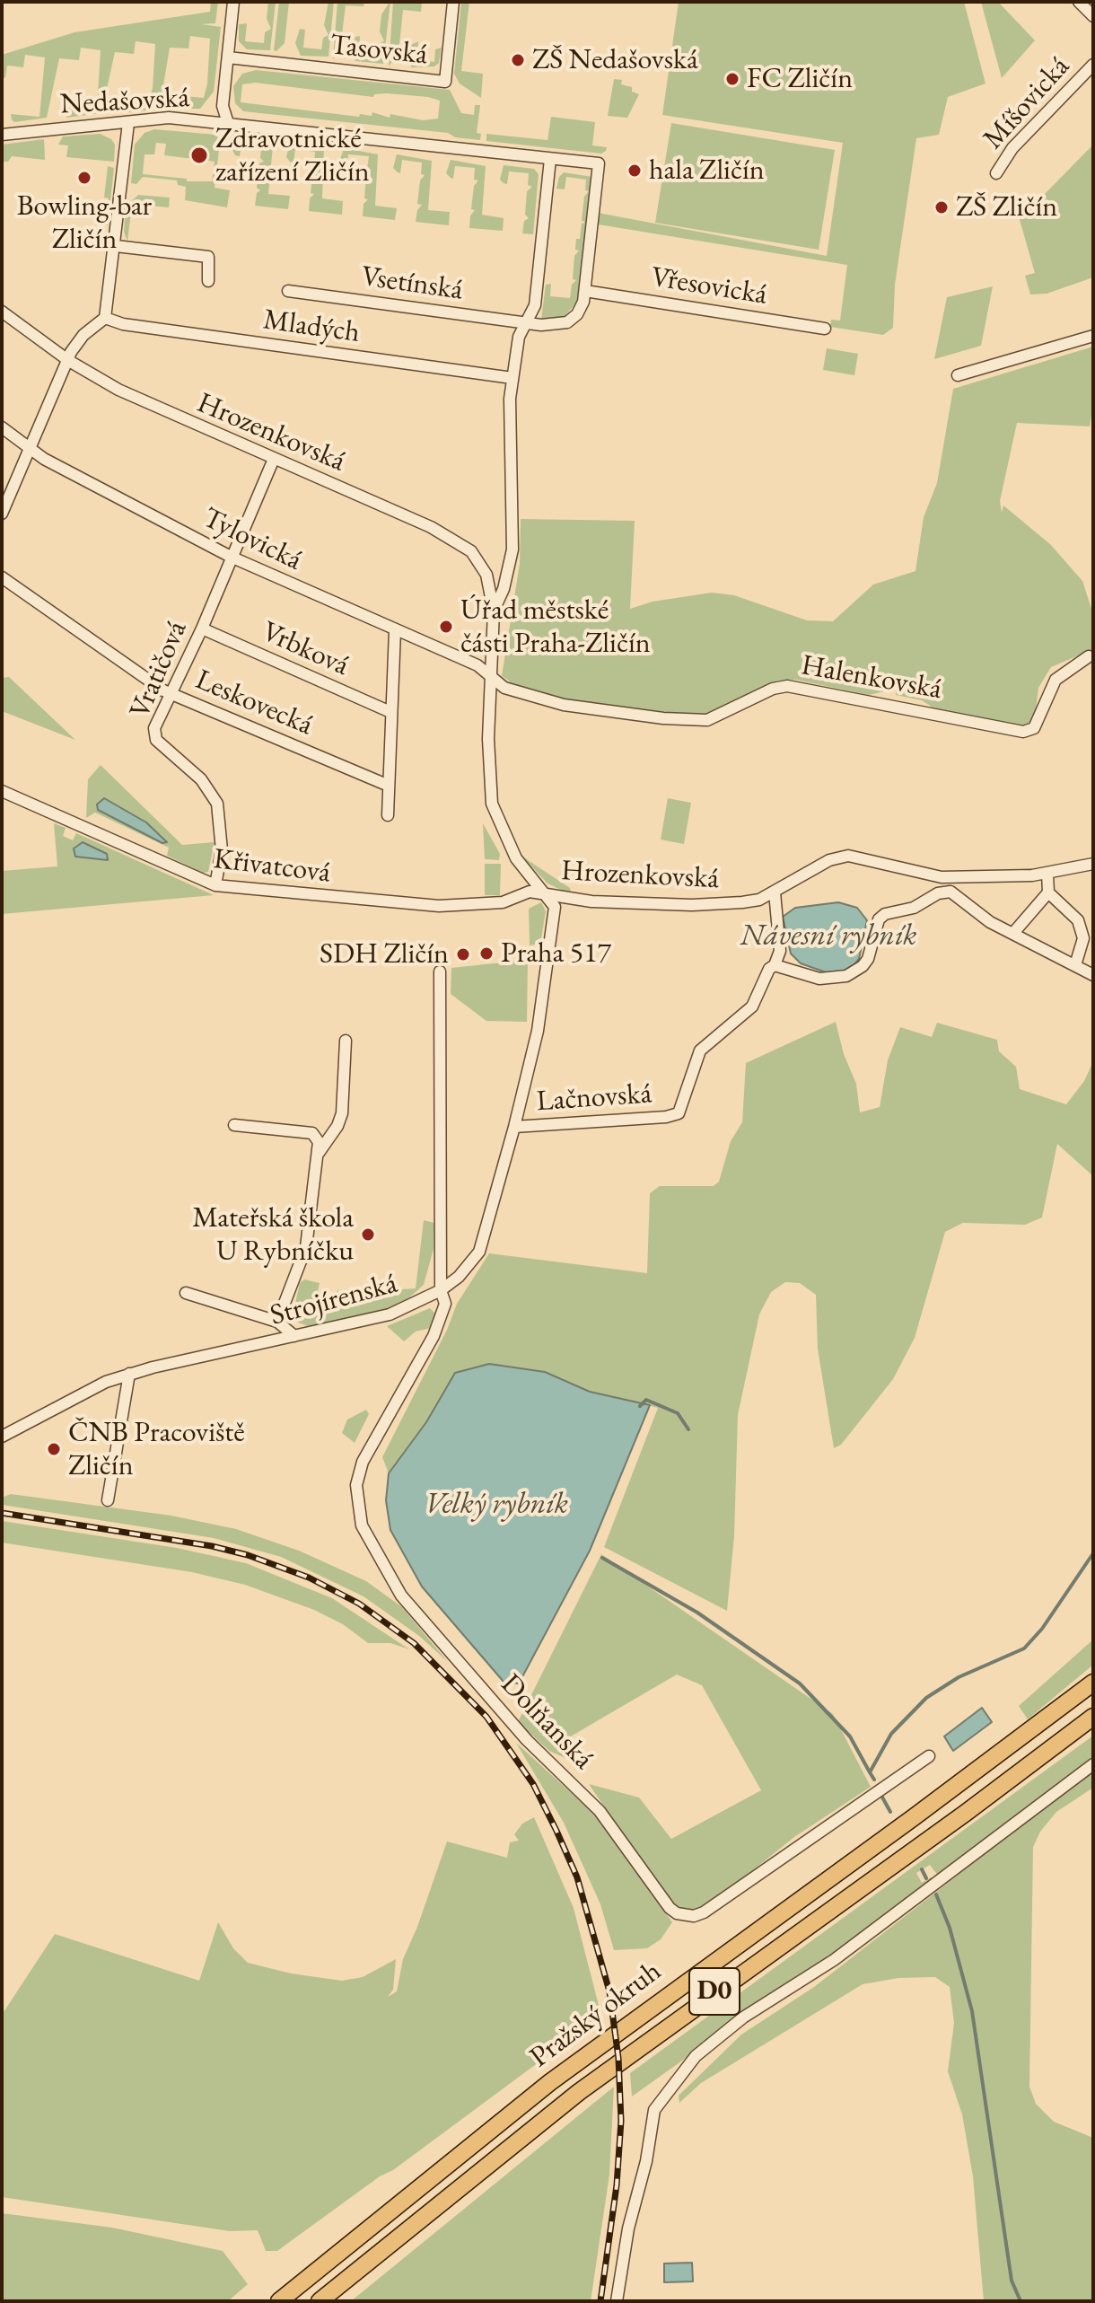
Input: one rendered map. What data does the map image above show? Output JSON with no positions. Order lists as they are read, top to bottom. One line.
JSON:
{"streets":{"highway":["D0","Pražský okruh"],"street":["Tasovská","Nedašovská","Míšovická","Vsetínská","Vřesovická","Mladých","Hrozenkovská","Tylovická","Vrbková","Vratičová","Halenkovská","Leskovecká","Křivatcová","Lačnovská","Strojírenská","Dolňanská"]},"crossings":[["Nedašovská","Vsetínská"],["Nedašovská","Vřesovická"],["Hrozenkovská","Tylovická"],["Hrozenkovská","Vratičová"],["Hrozenkovská","Halenkovská"],["Hrozenkovská","Křivatcová"],["Hrozenkovská","Lačnovská"],["Hrozenkovská","Strojírenská"],["Tylovická","Vratičová"],["Tylovická","Halenkovská"],["Vrbková","Vratičová"],["Vratičová","Leskovecká"],["Vratičová","Křivatcová"],["Křivatcová","Strojírenská"],["Lačnovská","Strojírenská"],["Strojírenská","Dolňanská"]],"water":["Návesní rybník","Velký rybník"],"places":["ZŠ Nedašovská","FC Zličín","Zdravotnické zařízení Zličín","hala Zličín","Bowling-bar Zličín","ZŠ Zličín","Úřad městské části Praha-Zličín","Praha 517","SDH Zličín","Mateřská škola U Rybníčku","ČNB Pracoviště Zličín"]}
